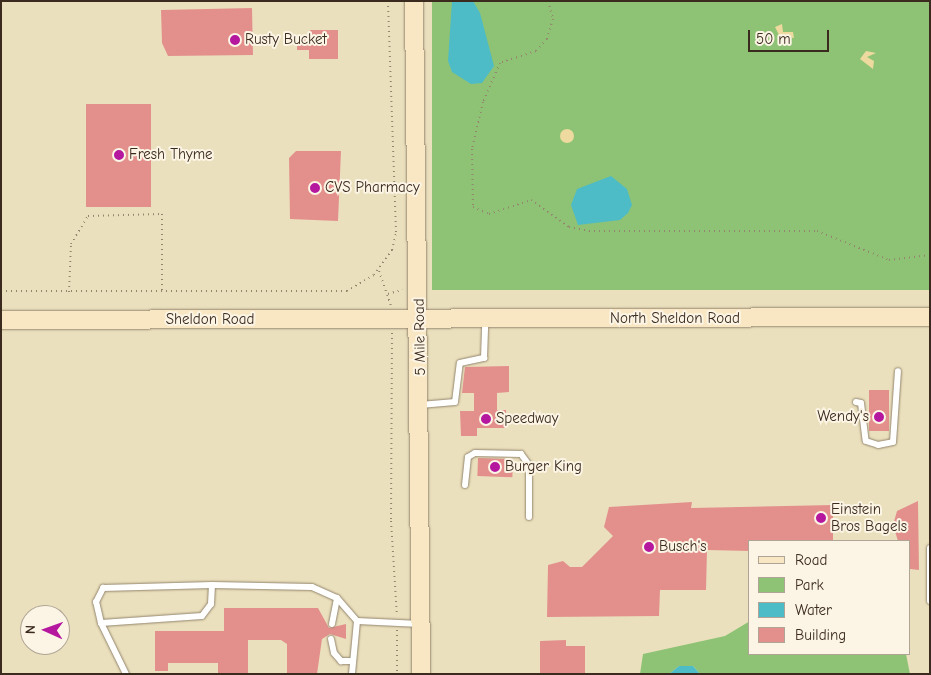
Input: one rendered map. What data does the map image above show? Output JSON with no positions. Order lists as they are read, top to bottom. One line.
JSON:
{"streets":{"main road":["North Sheldon Road","Sheldon Road","5 Mile Road"]},"crossings":[["North Sheldon Road","Sheldon Road"],["North Sheldon Road","5 Mile Road"],["Sheldon Road","5 Mile Road"]],"places":["Rusty Bucket","Fresh Thyme","CVS Pharmacy","Wendy's","Speedway","Burger King","Einstein Bros Bagels","Busch's"],"legend":["Road","Park","Water","Building"],"scale_bar":"50 m","north":"left"}
